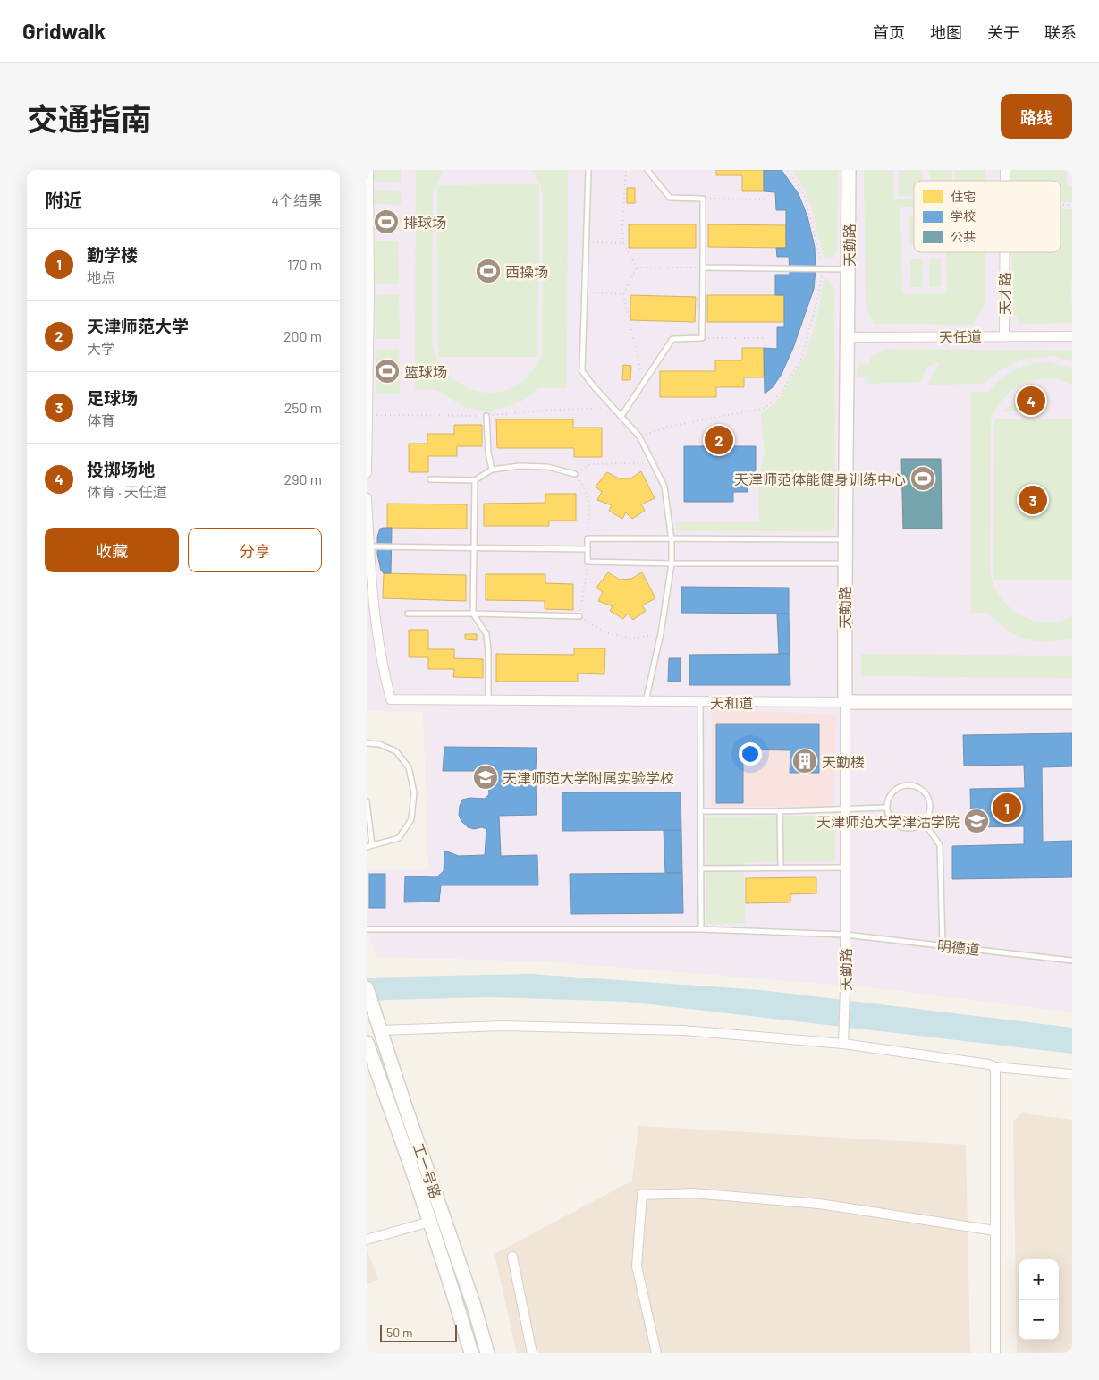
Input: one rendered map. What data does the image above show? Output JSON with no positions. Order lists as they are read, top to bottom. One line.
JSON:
{"streets":{"street":["天勤路","天才路","天任道","天和道","工一号路"],"lane":["明德道"]},"crossings":[["天勤路","天任道"],["天勤路","天和道"],["天勤路","明德道"],["天才路","天任道"]],"places":{"sports":["排球场","西操场","篮球场","天津师范体能健身训练中心"],"building":["天勤楼"],"school or university":["天津师范大学附属实验学校","天津师范大学津沽学院"]},"legend":["住宅","学校","公共"],"scale_bar":"50 m","page":{"header":"Gridwalk","nav":["首页","地图","关于","联系"],"title":"交通指南","buttons":["路线",["收藏","分享"]],"heading":["附近","4个结果"],"list":[{"mark":"1","name":"勤学楼","note":"地点","value":"170 m"},{"mark":"2","name":"天津师范大学","note":"大学","value":"200 m"},{"mark":"3","name":"足球场","note":"体育","value":"250 m"},{"mark":"4","name":"投掷场地","note":"体育 · 天任道","value":"290 m"}],"pins":["4","2","3","1"],"map_buttons":["+","−"],"scale":"50 m"}}
